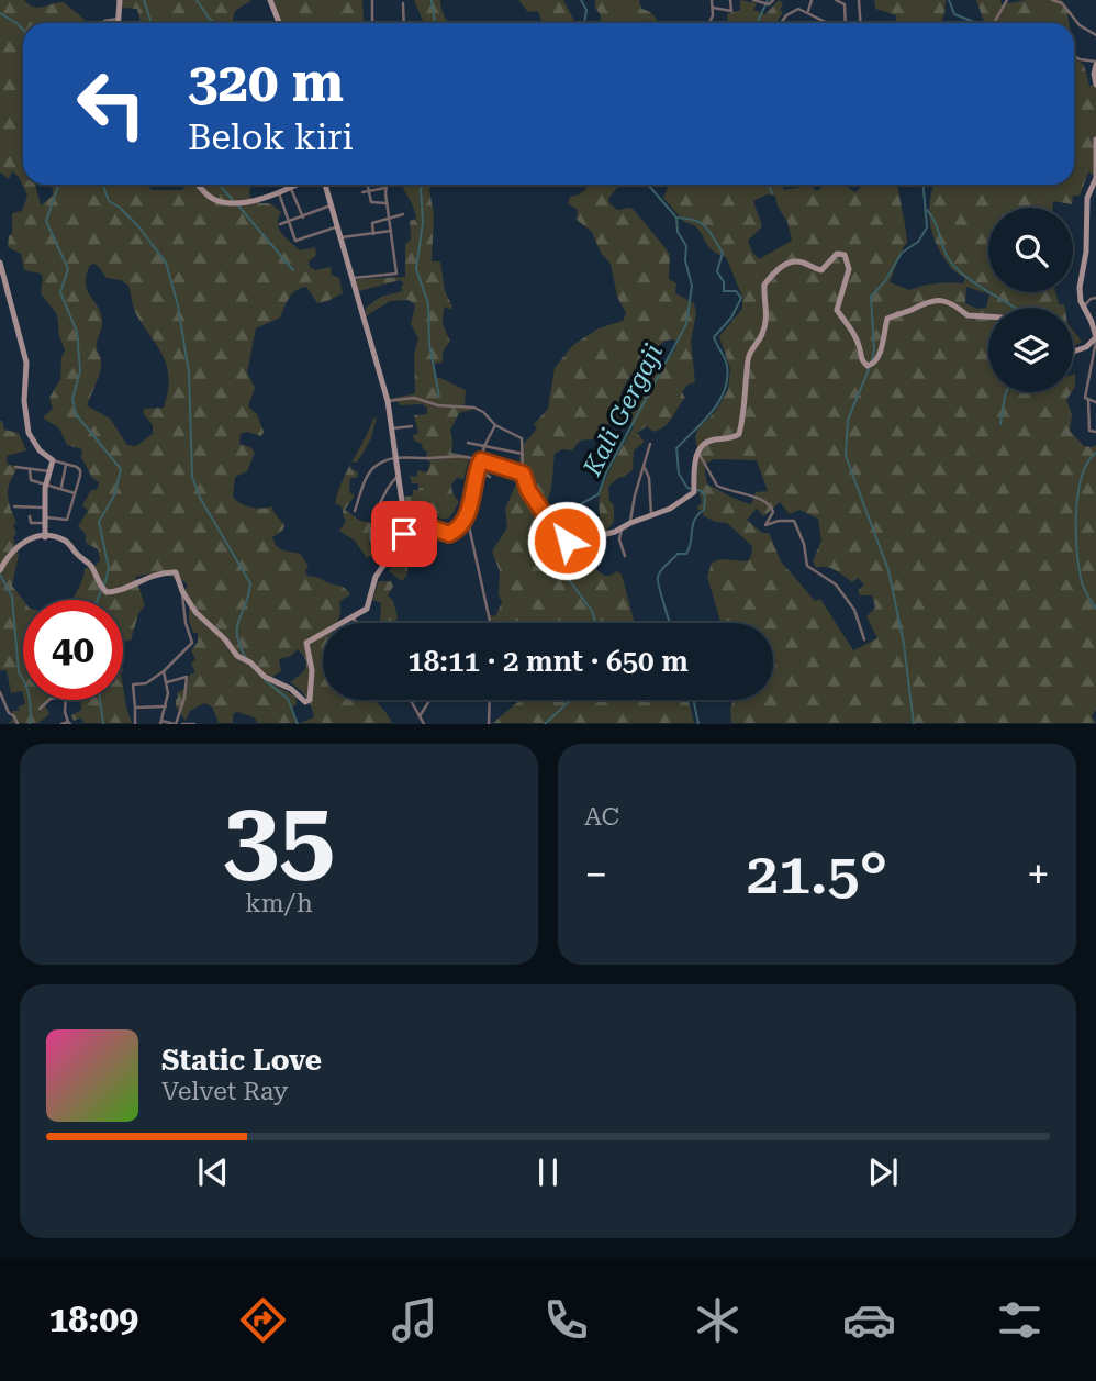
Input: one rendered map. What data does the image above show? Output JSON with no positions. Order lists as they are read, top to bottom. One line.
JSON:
{"water":["Kali Gergaji"],"page":{"turn":["320 m","Belok kiri"],"limit":"40","trip":"18:11 · 2 mnt · 650 m","tile":[["35","km/h"],"AC"],"heat":["−","21.5°","+"],"song":["Static Love","Velvet Ray"],"tabs":"18:09"}}
